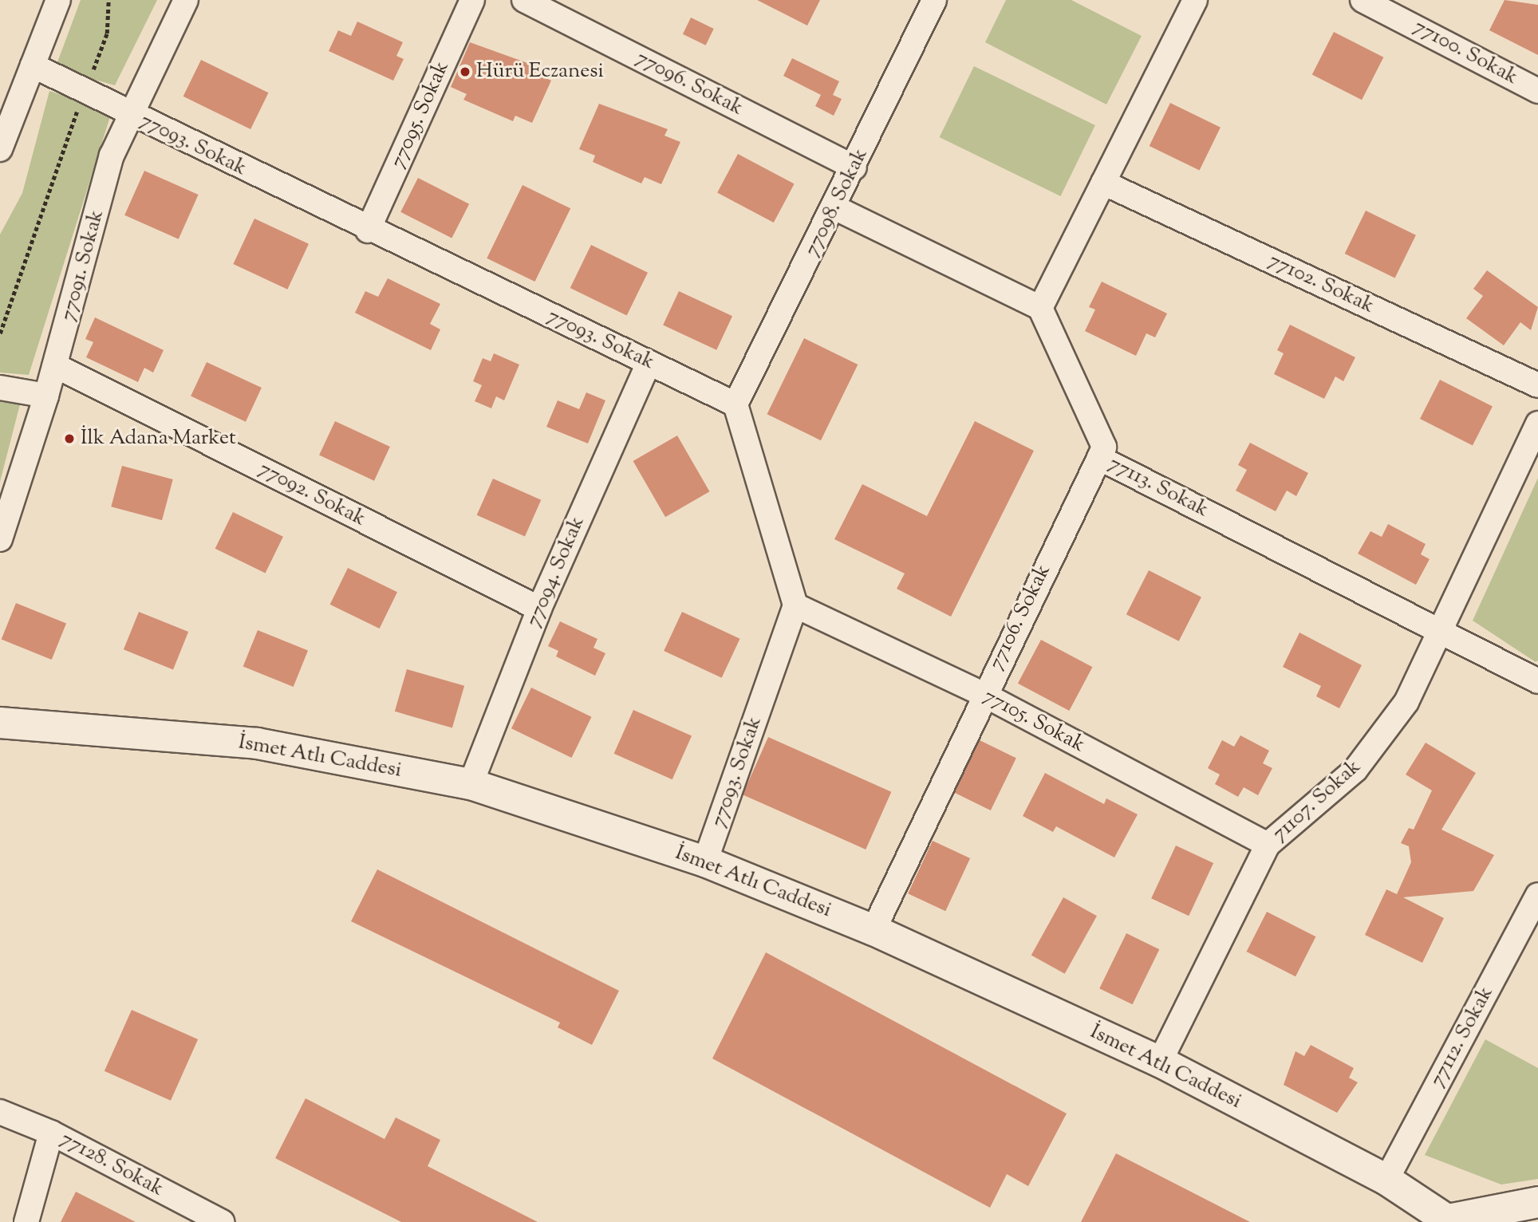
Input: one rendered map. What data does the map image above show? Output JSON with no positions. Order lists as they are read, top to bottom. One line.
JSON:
{"streets":{"main road":["İsmet Atlı Caddesi"],"street":["77100. Sokak","77096. Sokak","77095. Sokak","77093. Sokak","77098. Sokak","77091. Sokak","77102. Sokak","77113. Sokak","77092. Sokak","77094. Sokak","77106. Sokak","77105. Sokak","71107. Sokak","77112. Sokak","77128. Sokak"]},"crossings":[["77096. Sokak","77098. Sokak"],["77095. Sokak","77093. Sokak"],["77093. Sokak","77098. Sokak"],["77093. Sokak","77091. Sokak"],["77093. Sokak","77094. Sokak"],["77093. Sokak","77105. Sokak"],["77093. Sokak","İsmet Atlı Caddesi"],["77091. Sokak","77092. Sokak"],["77113. Sokak","77106. Sokak"],["77113. Sokak","71107. Sokak"],["77092. Sokak","77094. Sokak"],["77094. Sokak","İsmet Atlı Caddesi"],["77106. Sokak","77105. Sokak"],["77106. Sokak","İsmet Atlı Caddesi"],["77105. Sokak","71107. Sokak"],["İsmet Atlı Caddesi","71107. Sokak"],["İsmet Atlı Caddesi","77112. Sokak"]],"places":["Hürü Eczanesi","İlk Adana Market"]}
